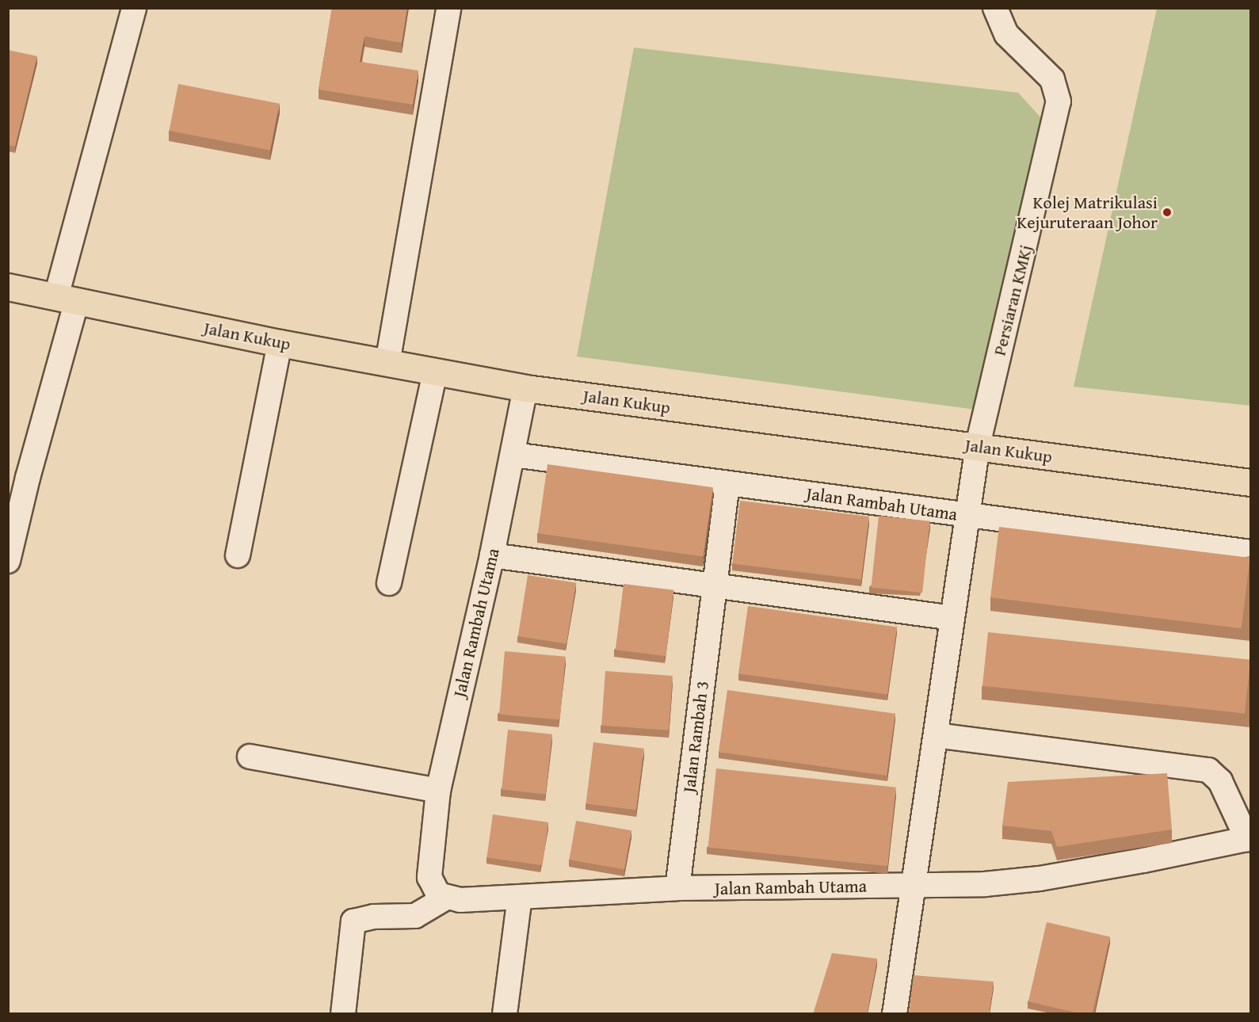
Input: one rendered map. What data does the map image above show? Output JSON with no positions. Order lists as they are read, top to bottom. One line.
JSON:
{"streets":{"main road":["Jalan Kukup"],"street":["Persiaran KMKj","Jalan Rambah Utama","Jalan Rambah 3"]},"crossings":[["Persiaran KMKj","Jalan Kukup"],["Persiaran KMKj","Jalan Rambah Utama"],["Jalan Kukup","Jalan Rambah Utama"],["Jalan Rambah Utama","Jalan Rambah 3"]],"places":["Kolej Matrikulasi Kejuruteraan Johor"]}
